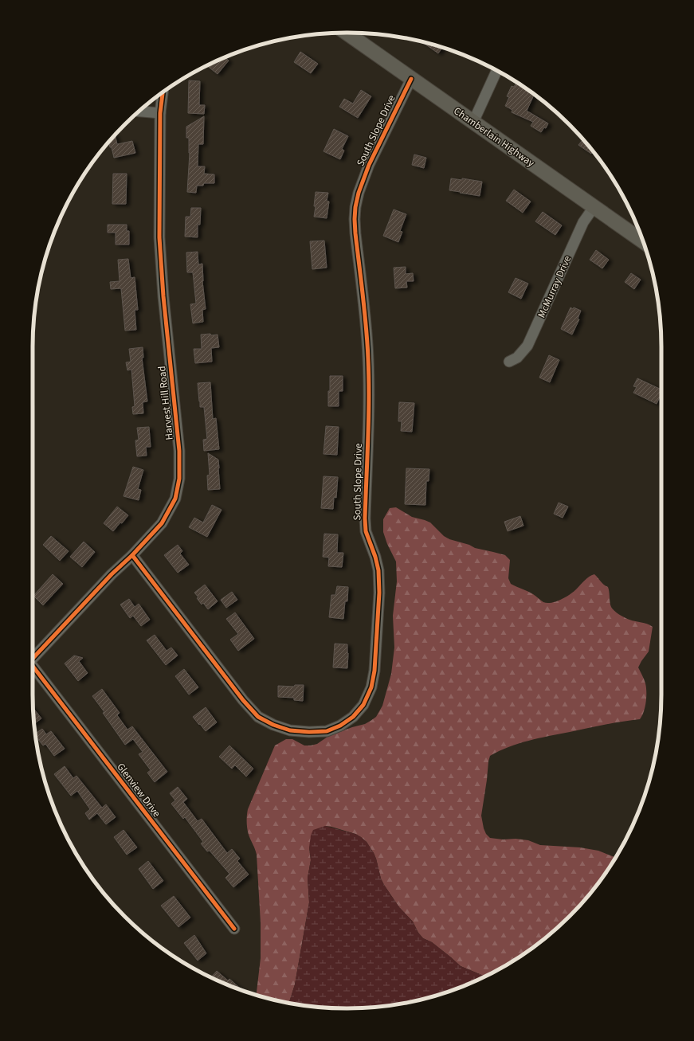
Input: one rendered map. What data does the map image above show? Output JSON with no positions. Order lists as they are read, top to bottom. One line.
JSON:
{"streets":{"main road":["Chamberlain Highway"],"street":["South Slope Drive","McMurray Drive","Harvest Hill Road","Glenview Drive"]},"crossings":[["South Slope Drive","Chamberlain Highway"],["South Slope Drive","Harvest Hill Road"],["Chamberlain Highway","McMurray Drive"]]}
